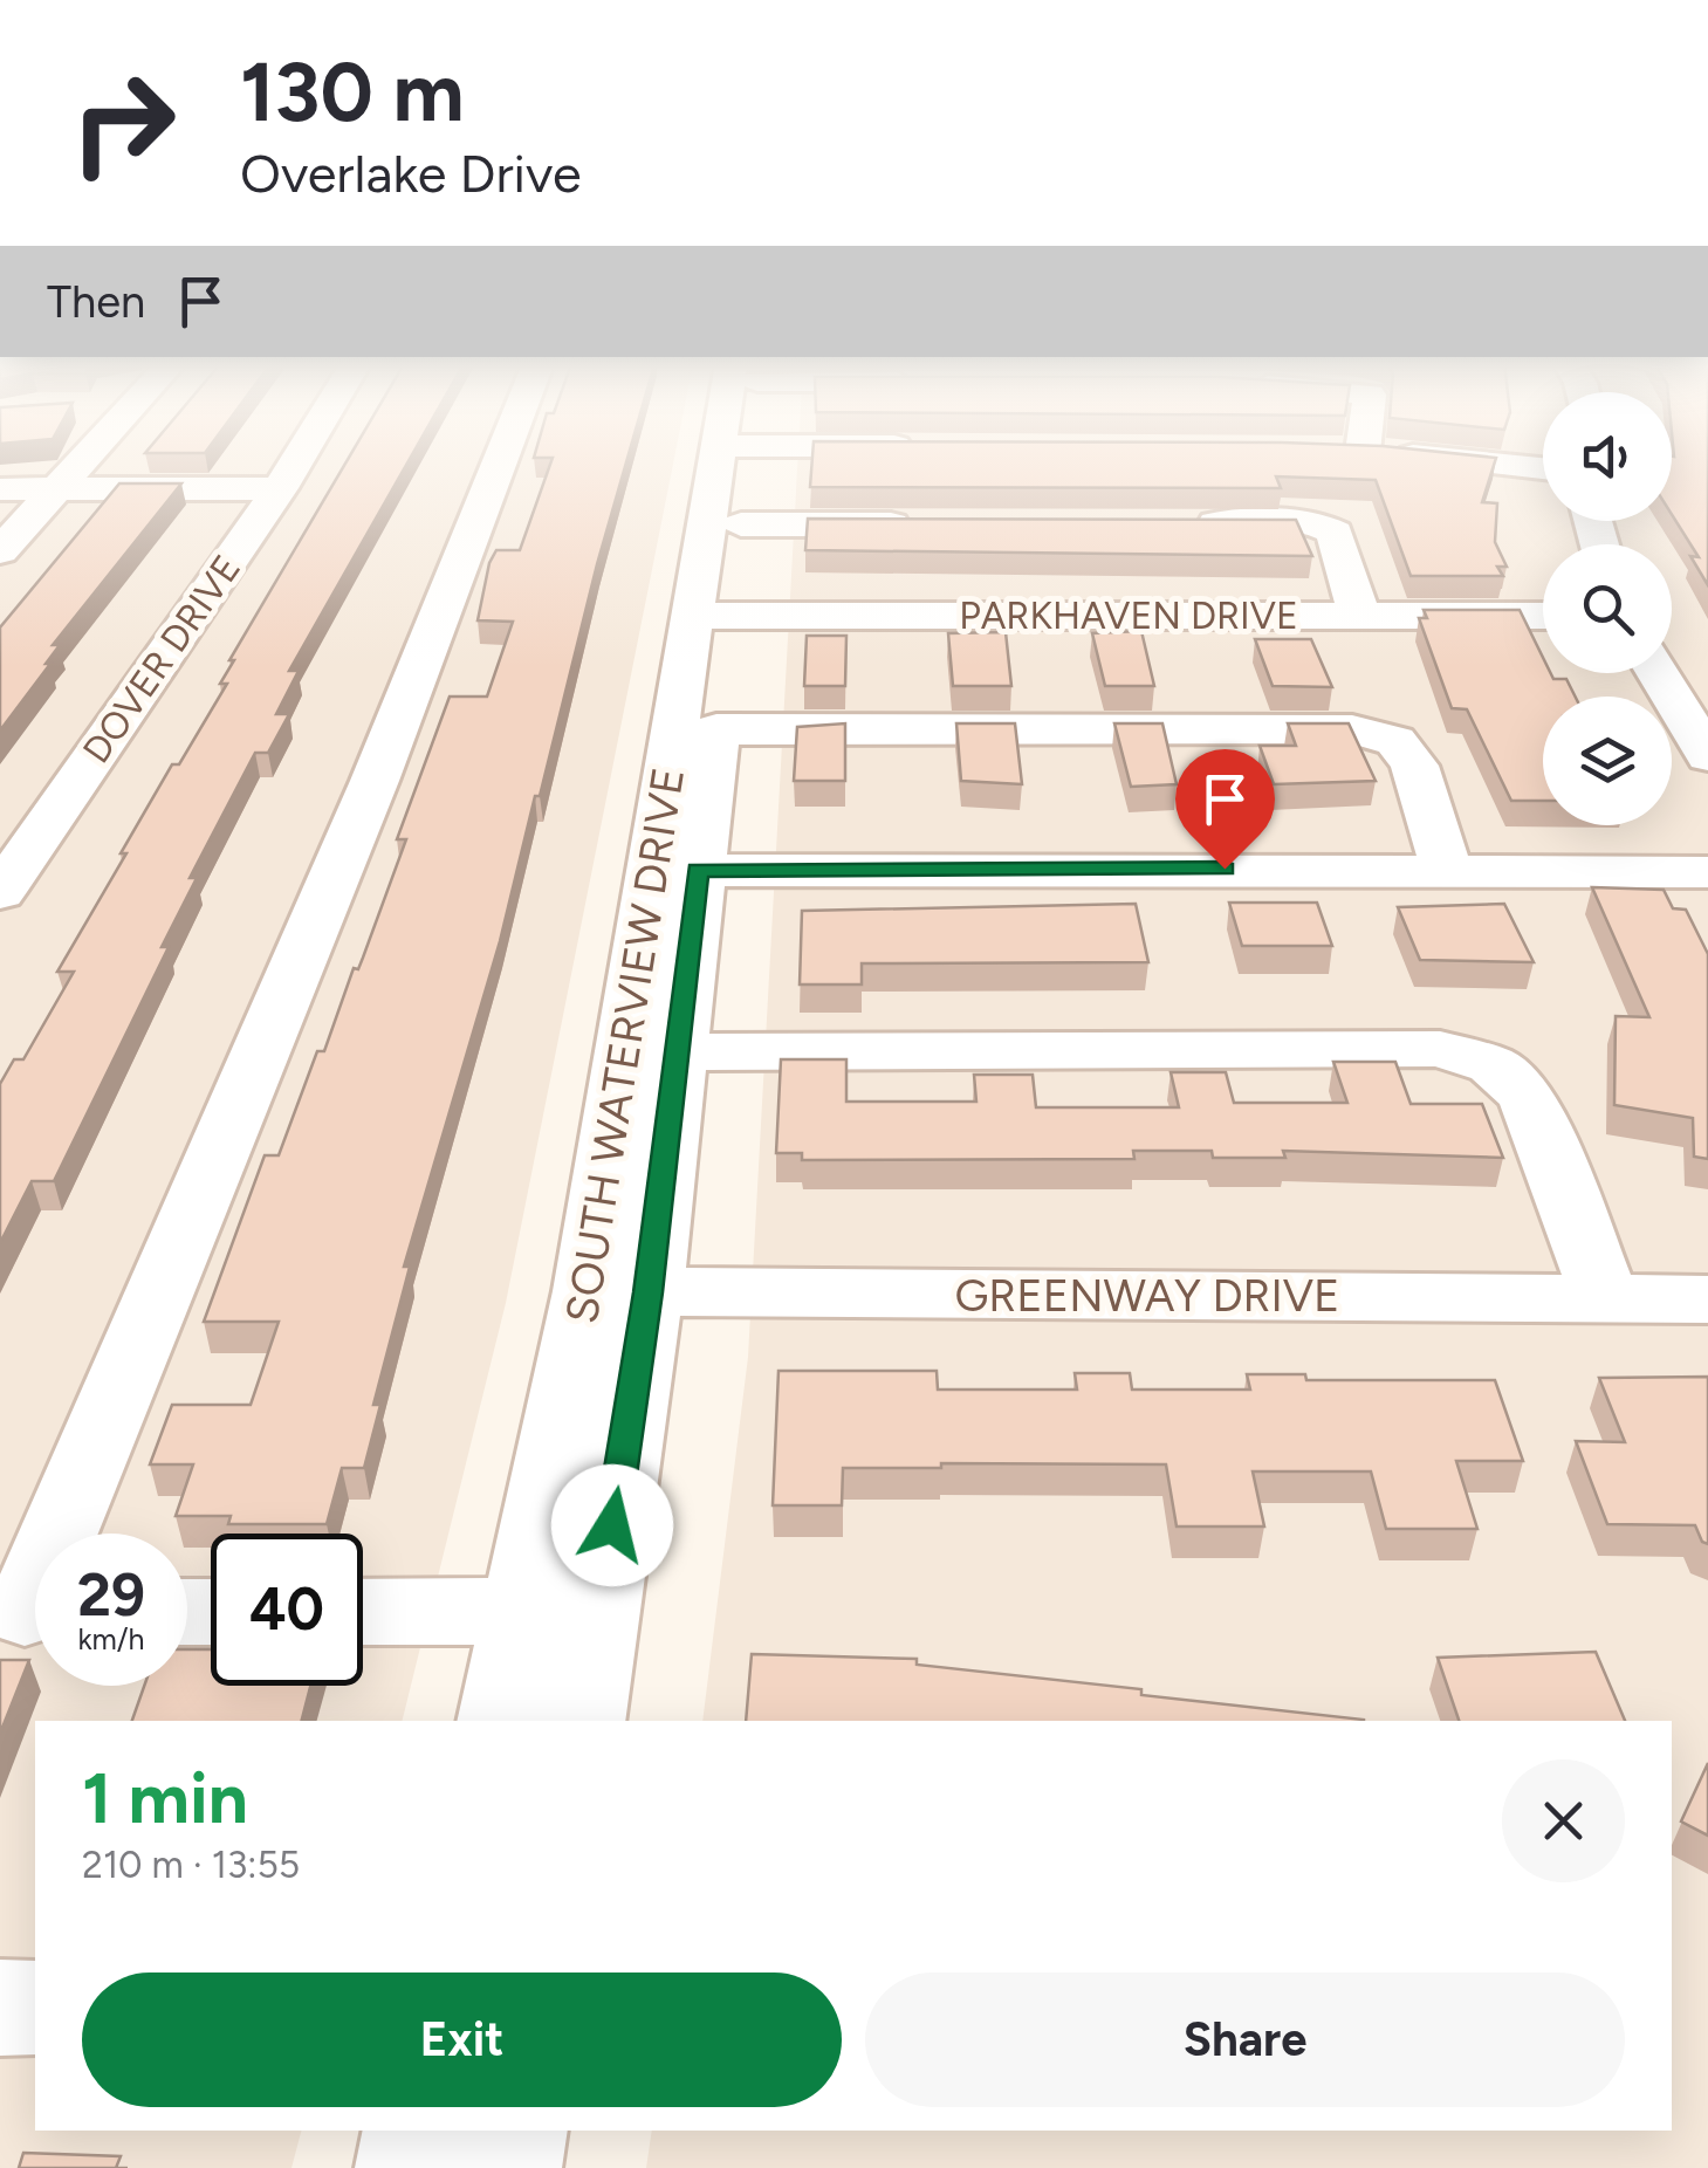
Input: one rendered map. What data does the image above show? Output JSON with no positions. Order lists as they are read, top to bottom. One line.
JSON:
{"streets":{"street":["PARKHAVEN DRIVE","DOVER DRIVE","SOUTH WATERVIEW DRIVE","GREENWAY DRIVE"]},"crossings":[["PARKHAVEN DRIVE","SOUTH WATERVIEW DRIVE"],["SOUTH WATERVIEW DRIVE","GREENWAY DRIVE"]],"page":{"turn":["130 m","Overlake Drive"],"then":"Then","speed":"29 km/h","limit":"40","heading":["1 min","210 m · 13:55"],"buttons":["Exit","Share"]}}
